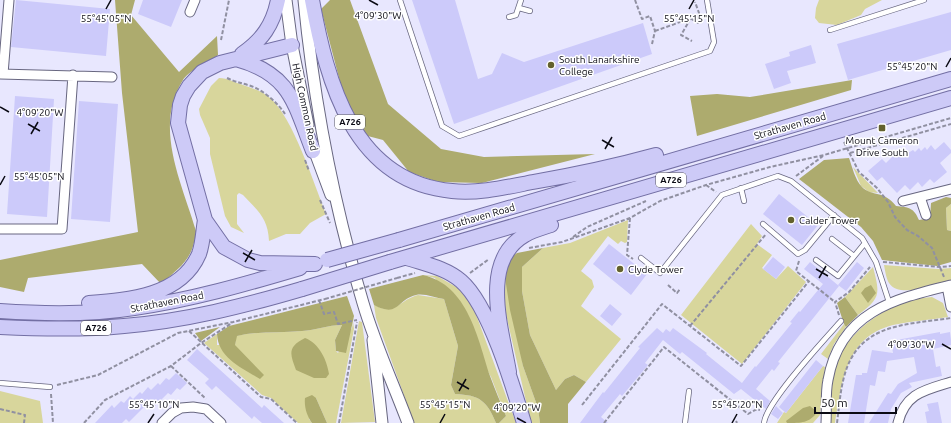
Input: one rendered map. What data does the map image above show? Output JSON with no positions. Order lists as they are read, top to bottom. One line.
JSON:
{"streets":{"main road":["A726","Strathaven Road"],"street":["High Common Road"]},"crossings":[["A726","Strathaven Road"]],"places":{"other":["South Lanarkshire College","Calder Tower","Clyde Tower"],"transit":["Mount Cameron Drive South"]},"scale_bar":"50 m","coordinates":["4°09'30\"W","55°45'05\"N","55°45'15\"N","55°45'20\"N","4°09'20\"W","55°45'10\"N"]}
